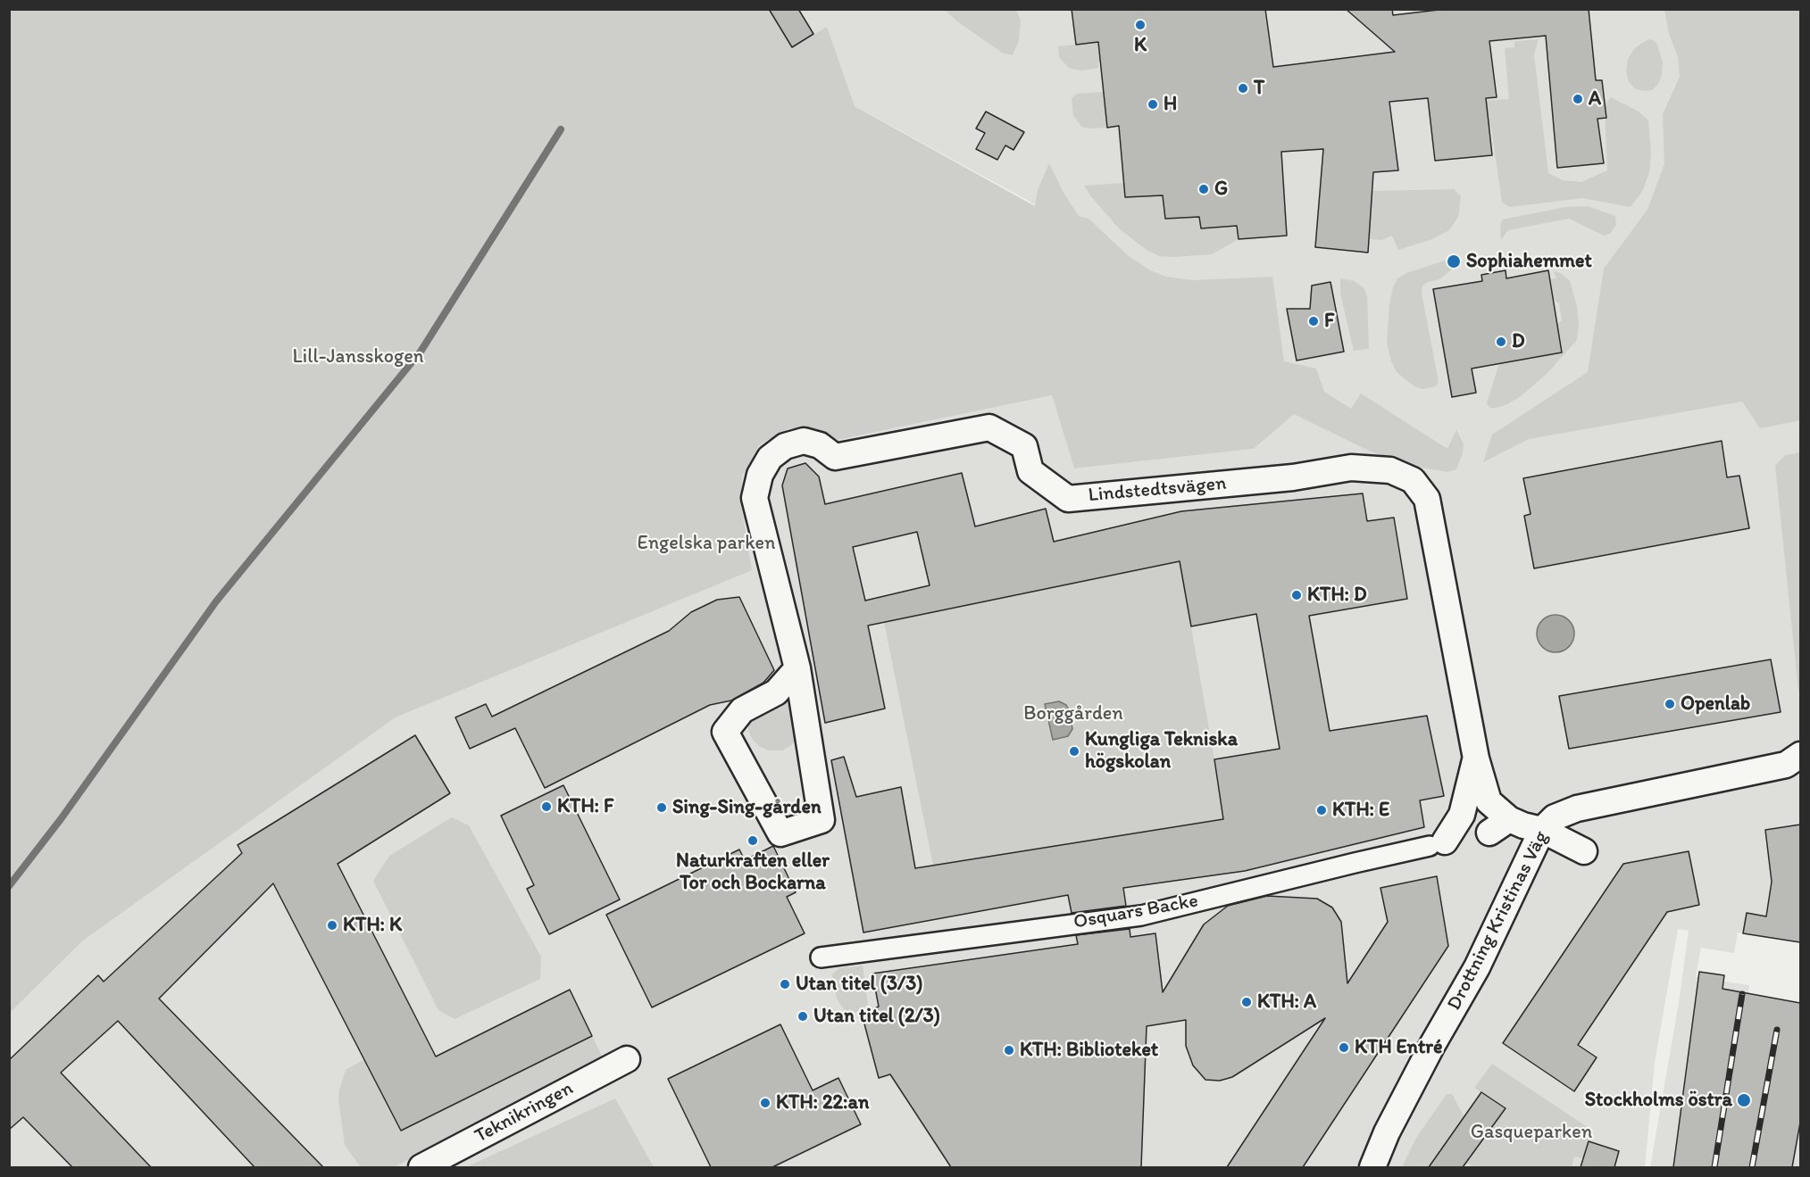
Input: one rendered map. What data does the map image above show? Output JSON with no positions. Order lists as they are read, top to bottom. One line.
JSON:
{"streets":{"street":["Lindstedtsvägen","Osquars Backe","Drottning Kristinas Väg","Teknikringen"]},"crossings":[["Lindstedtsvägen","Osquars Backe"],["Lindstedtsvägen","Drottning Kristinas Väg"]],"parks":["Lill-Jansskogen","Engelska parken","Borggården","Gasqueparken"],"places":["K","T","A","H","G","Sophiahemmet","F","D","KTH: D","Openlab","Kungliga Tekniska högskolan","KTH: F","Sing-Sing-gården","KTH: E","Naturkraften eller Tor och Bockarna","KTH: K","Utan titel (3/3)","KTH: A","Utan titel (2/3)","KTH Entré","KTH: Biblioteket","Stockholms östra","KTH: 22:an"]}
